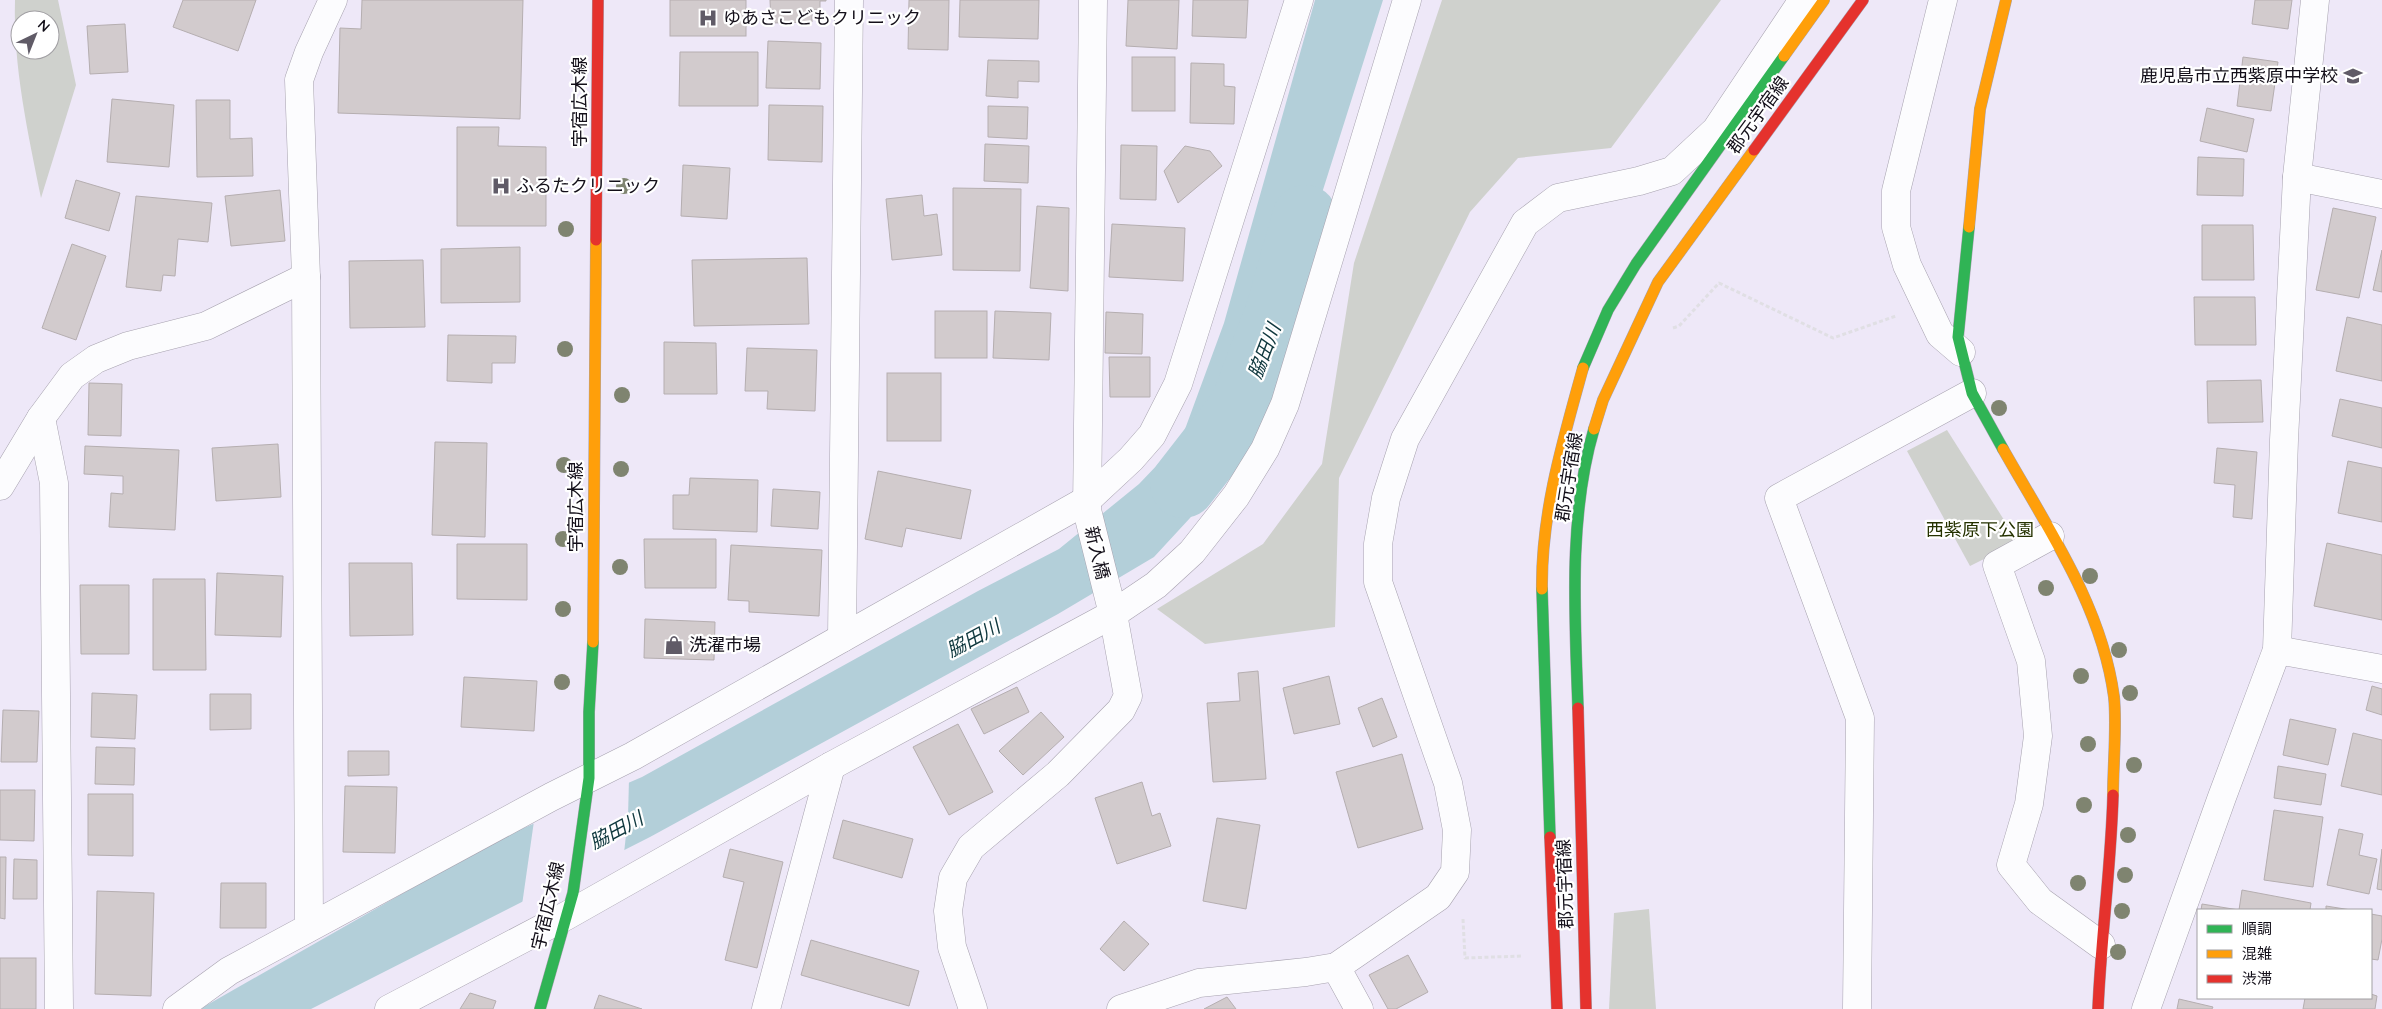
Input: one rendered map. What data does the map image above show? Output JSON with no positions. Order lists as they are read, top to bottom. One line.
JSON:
{"streets":{"street":["宇宿広木線","郡元宇宿線","新入橋"]},"water":["脇田川"],"parks":["西紫原下公園"],"places":{"hospital":["ゆあさこどもクリニック","ふるたクリニック"],"school or university":["鹿児島市立西紫原中学校"],"shop":["洗濯市場"]},"legend":["順調","混雑","渋滞"],"north":"top right"}
